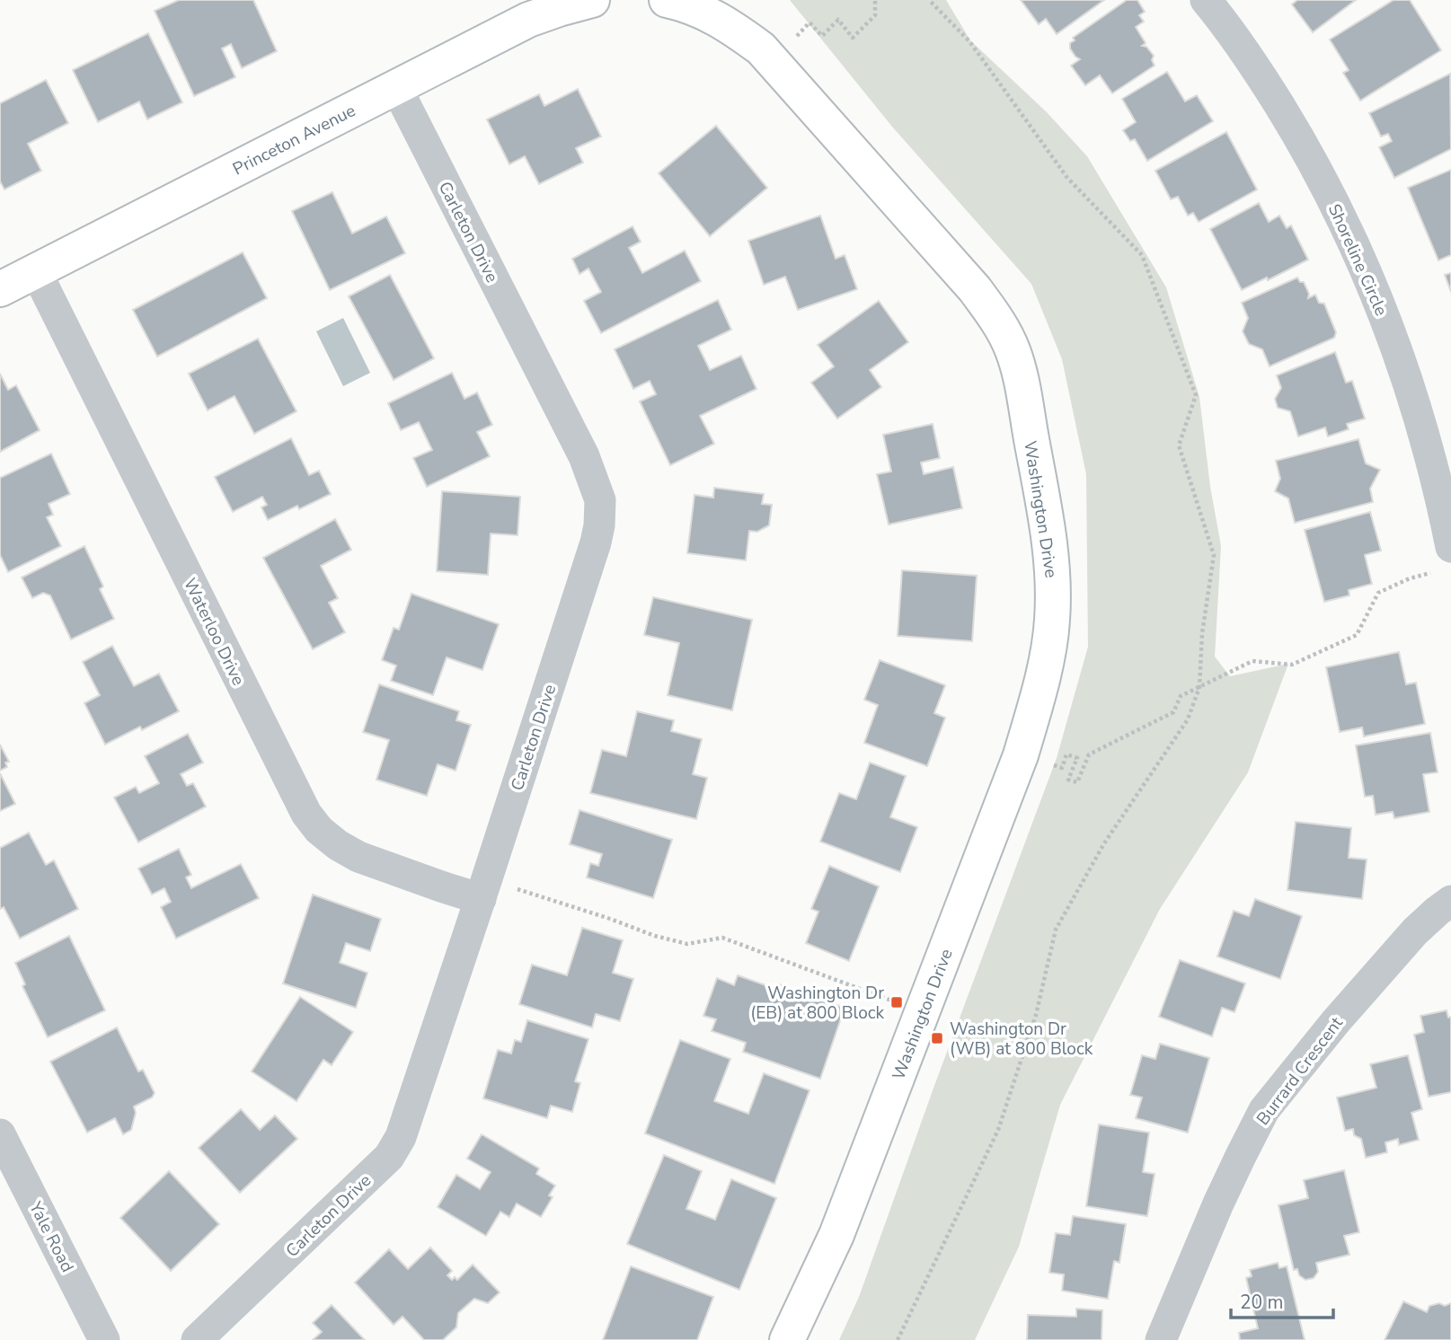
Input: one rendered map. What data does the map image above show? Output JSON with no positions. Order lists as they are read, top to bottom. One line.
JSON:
{"streets":{"street":["Princeton Avenue","Carleton Drive","Shoreline Circle","Washington Drive","Waterloo Drive","Burrard Crescent","Yale Road"]},"crossings":[["Princeton Avenue","Carleton Drive"],["Princeton Avenue","Waterloo Drive"],["Carleton Drive","Waterloo Drive"]],"places":{"transit":["Washington Dr (EB) at 800 Block","Washington Dr (WB) at 800 Block"]},"scale_bar":"20 m"}
